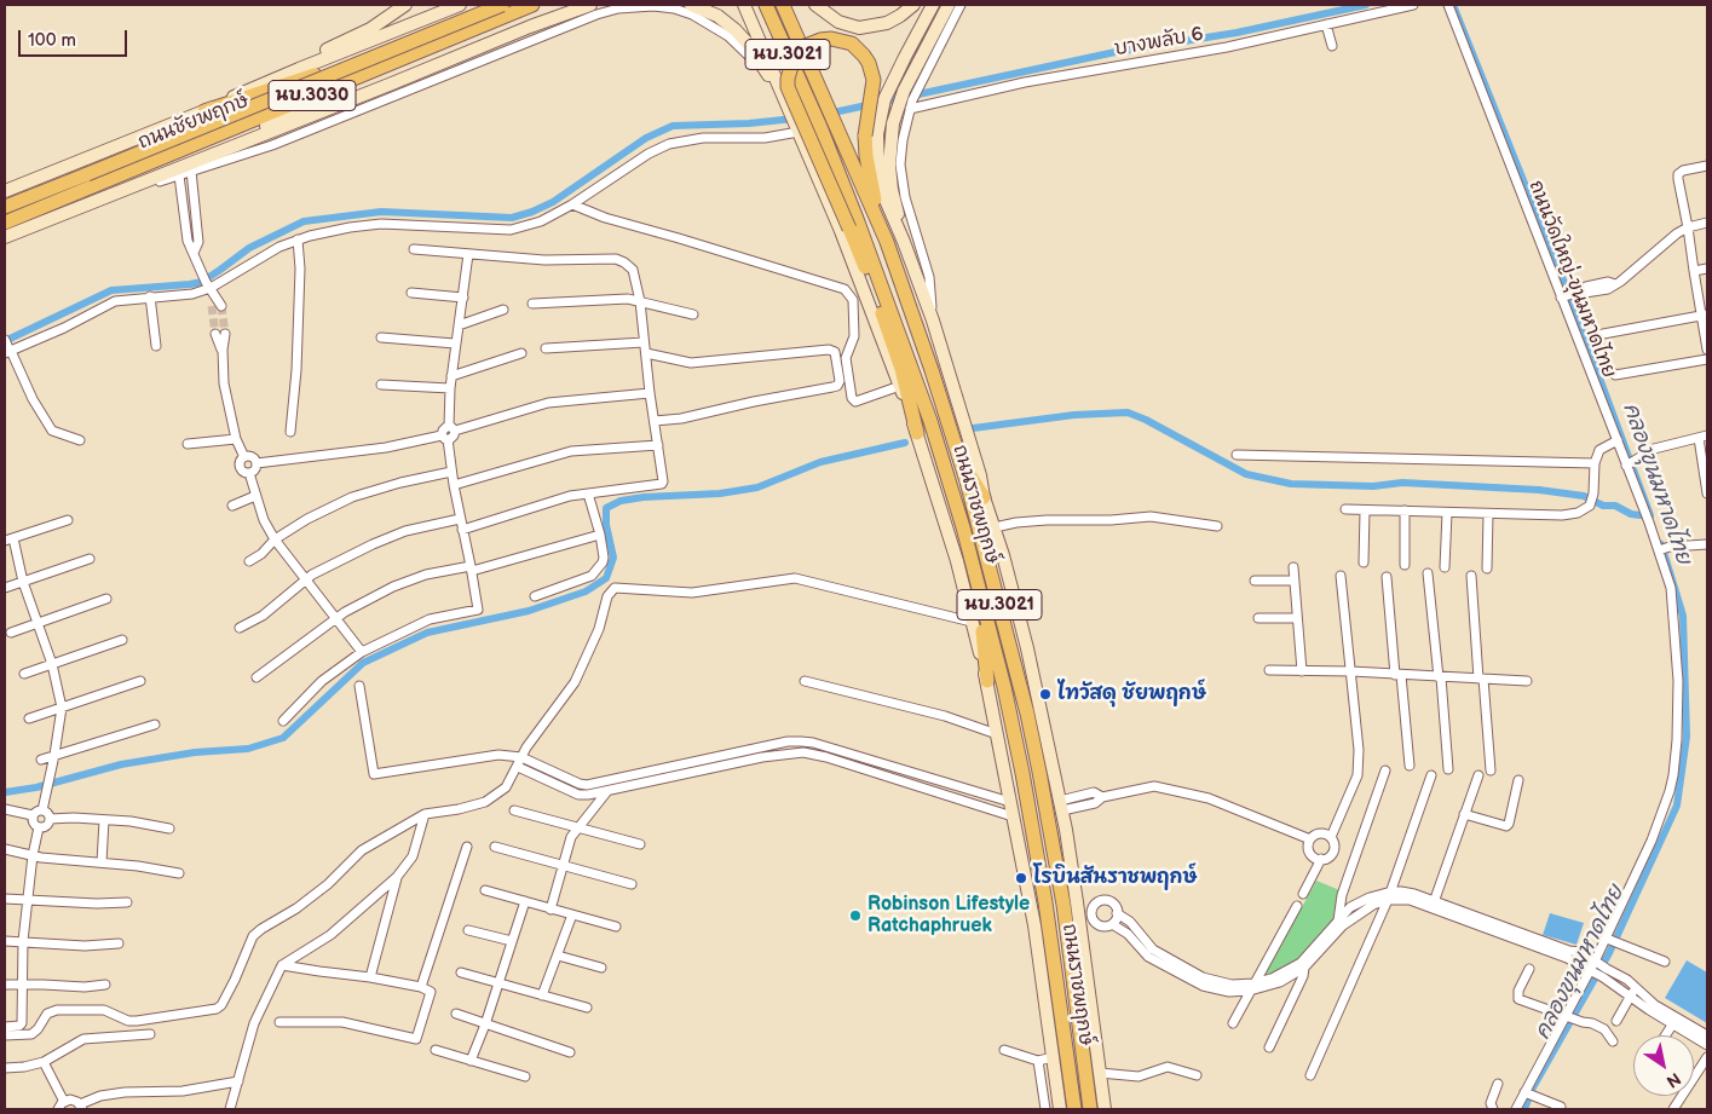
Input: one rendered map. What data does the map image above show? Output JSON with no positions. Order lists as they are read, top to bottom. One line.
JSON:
{"streets":{"main road":["นบ.3021","นบ.3030","ถนนชัยพฤกษ์","ถนนราชพฤกษ์"],"street":["บางพลับ 6","ถนนวัดใหญ่-ขุนมหาดไทย"]},"crossings":[["นบ.3021","ถนนราชพฤกษ์"]],"water":["คลองขุนมหาดไทย"],"places":["ไทวัสดุ ชัยพฤกษ์","โรบินสันราชพฤกษ์","Robinson Lifestyle Ratchaphruek"],"scale_bar":"100 m","north":"bottom right"}
